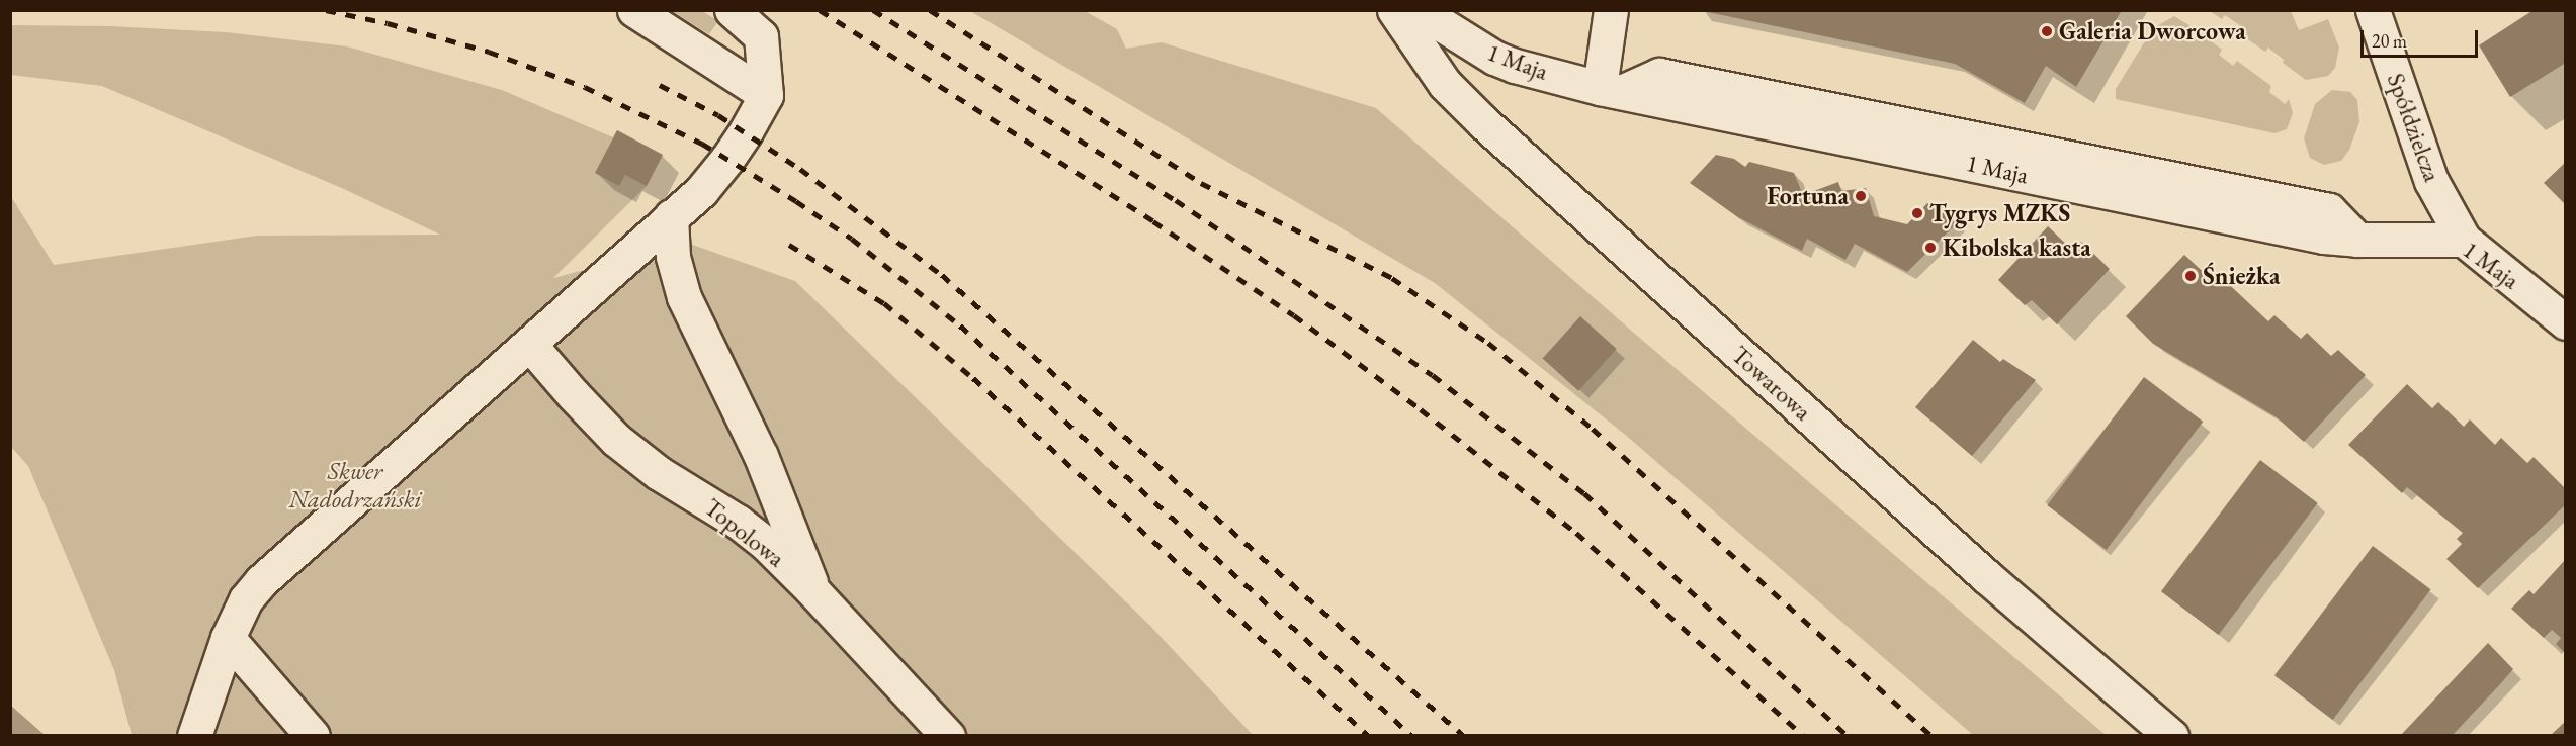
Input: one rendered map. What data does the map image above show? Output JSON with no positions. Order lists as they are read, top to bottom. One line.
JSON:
{"streets":{"street":["1 Maja","Spółdzielcza","Towarowa","Topolowa"]},"crossings":[["1 Maja","Spółdzielcza"]],"parks":["Skwer Nadodrzański"],"places":["Galeria Dworcowa","Fortuna","Tygrys MZKS","Kibolska kasta","Śnieżka"],"scale_bar":"20 m"}
